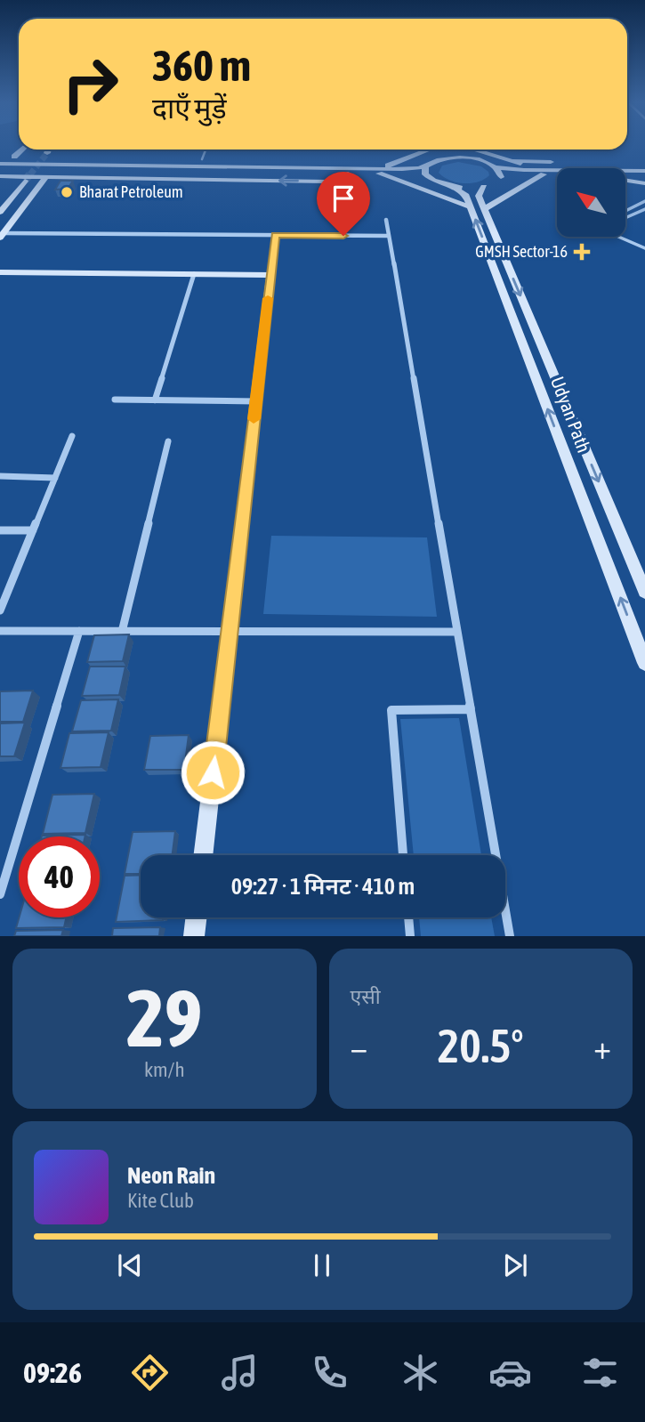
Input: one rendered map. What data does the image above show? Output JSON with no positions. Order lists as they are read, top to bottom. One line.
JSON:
{"streets":{"main road":["Udyan Path"]},"places":{"other":["Bharat Petroleum"],"health":["GMSH Sector-16"]},"north":"top left","page":{"turn":["360 m","दाएँ मुड़ें"],"limit":"40","trip":"09:27 · 1 मिनट · 410 m","tile":[["29","km/h"],"एसी"],"heat":["−","20.5°","+"],"song":["Neon Rain","Kite Club"],"tabs":"09:26"}}
